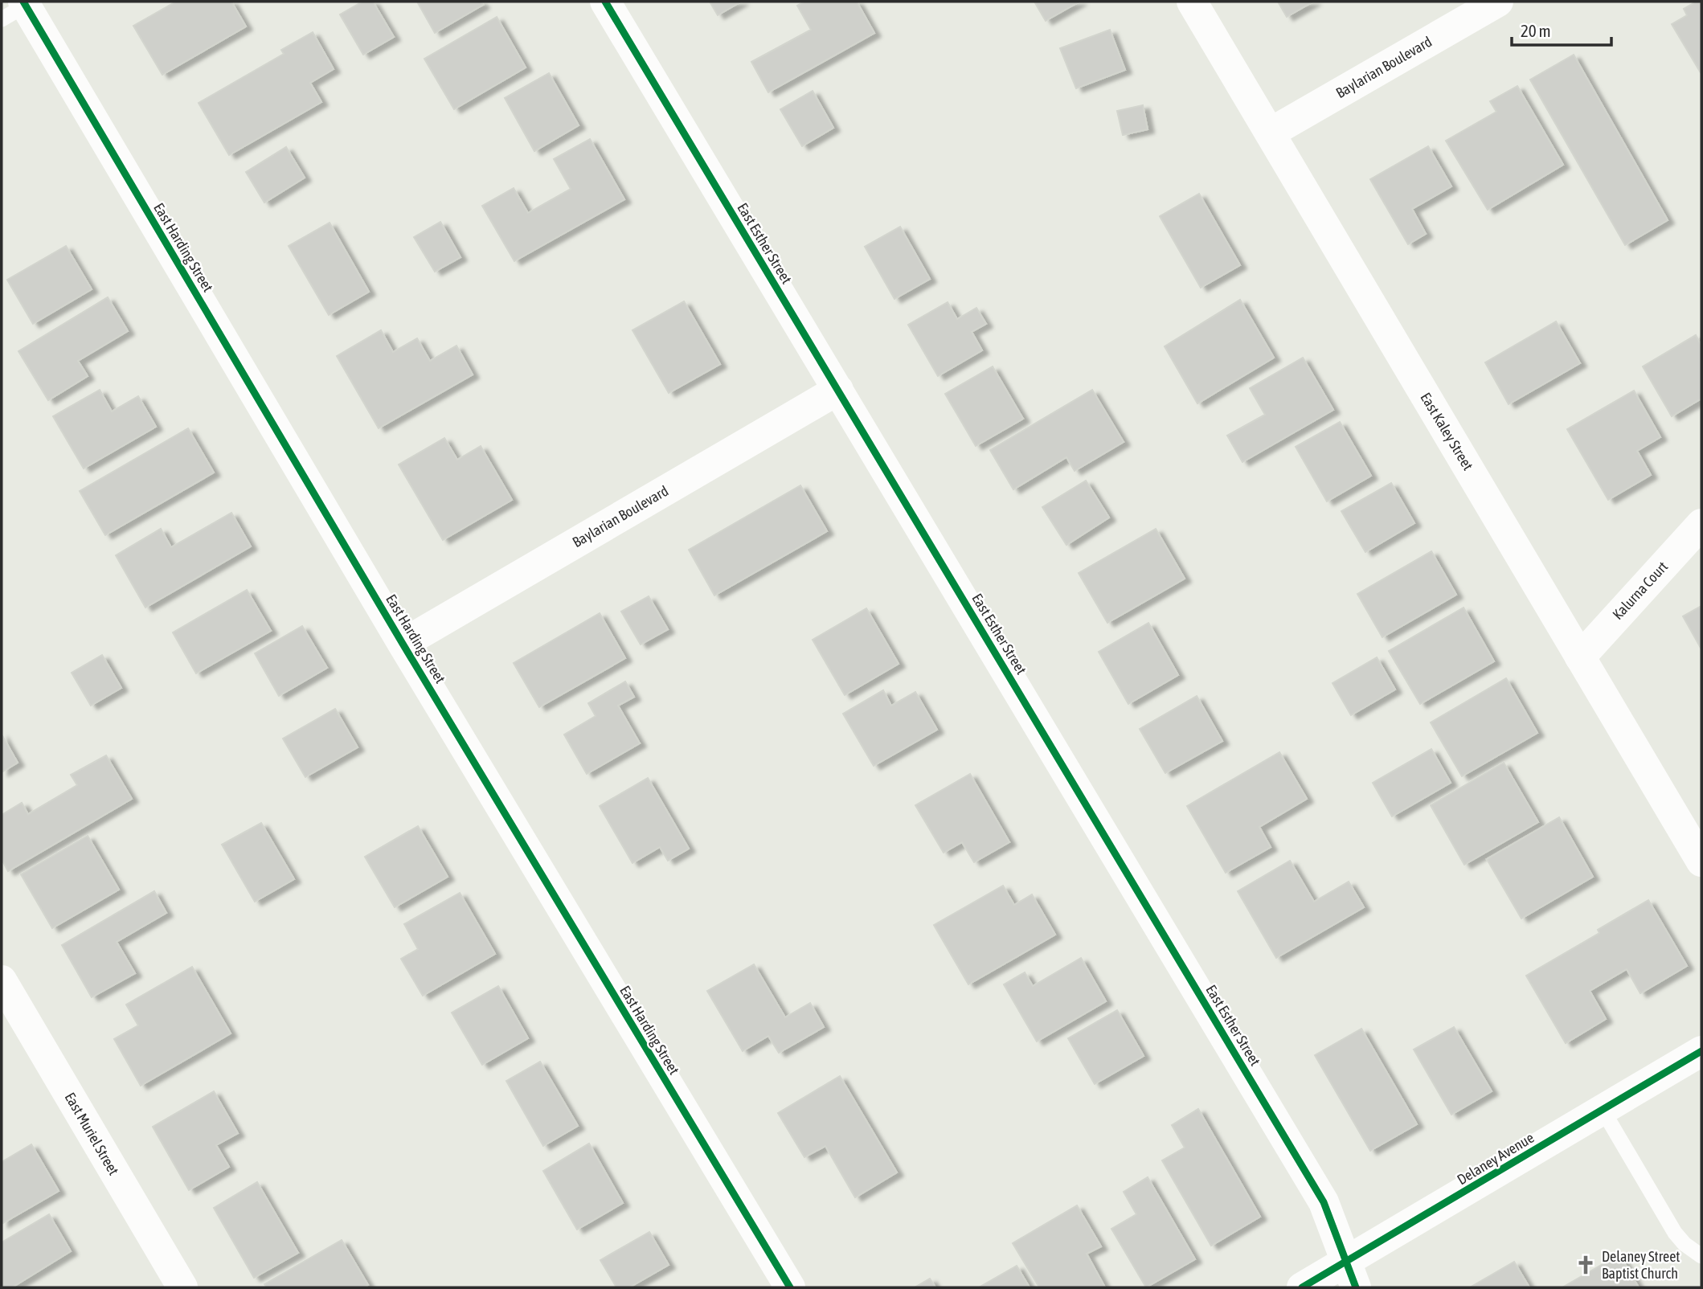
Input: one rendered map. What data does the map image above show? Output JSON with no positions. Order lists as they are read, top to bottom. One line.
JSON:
{"streets":{"street":["Baylarian Boulevard","East Esther Street","East Harding Street","East Kaley Street","Kalurna Court","East Muriel Street","Delaney Avenue"]},"crossings":[["Baylarian Boulevard","East Esther Street"],["Baylarian Boulevard","East Harding Street"],["Baylarian Boulevard","East Kaley Street"],["East Esther Street","Delaney Avenue"],["East Kaley Street","Kalurna Court"]],"places":{"church":["Delaney Street Baptist Church"]},"scale_bar":"20 m"}
